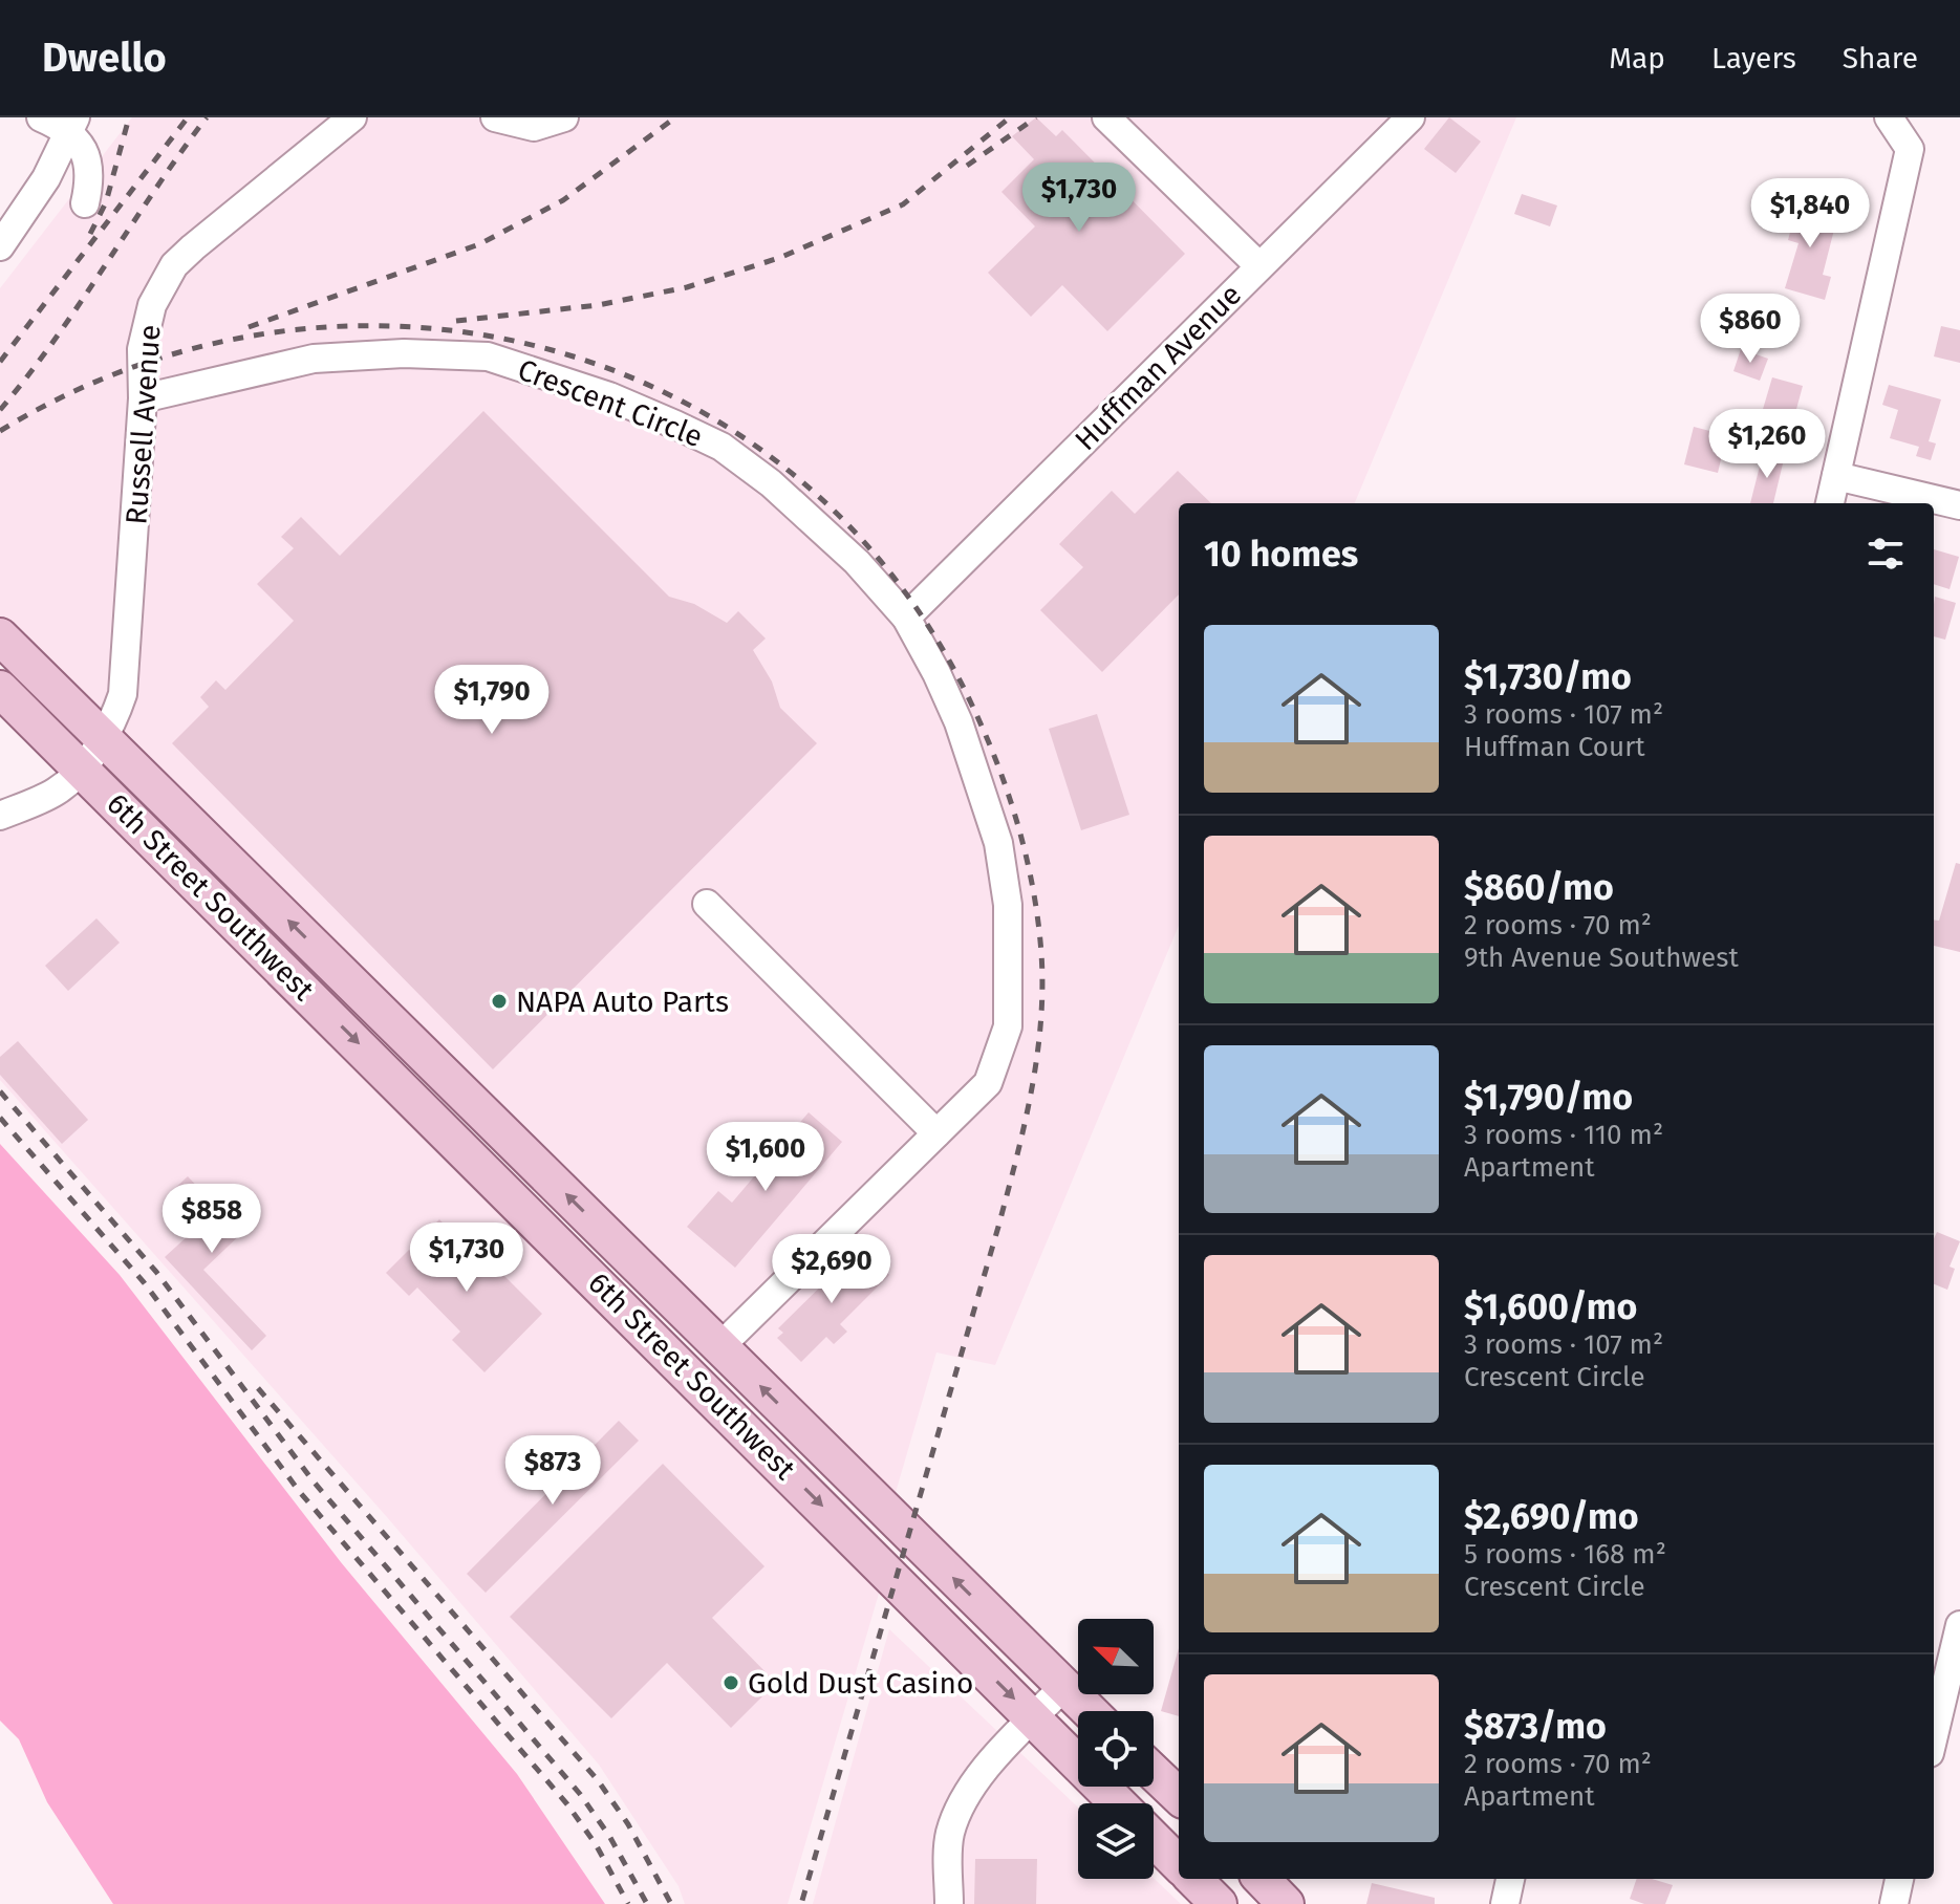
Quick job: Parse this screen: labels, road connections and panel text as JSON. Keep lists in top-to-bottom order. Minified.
{"streets":{"main road":["6th Street Southwest"],"street":["Huffman Avenue","Crescent Circle","Russell Avenue"]},"crossings":[["Huffman Avenue","Crescent Circle"],["Crescent Circle","Russell Avenue"],["Crescent Circle","6th Street Southwest"],["Russell Avenue","6th Street Southwest"]],"places":["NAPA Auto Parts","Gold Dust Casino"],"north":"top left","page":{"header":"Dwello","nav":["Map","Layers","Share"],"price":["$1,730","$1,840","$860","$1,260","$1,790","$1,600","$858","$1,730","$2,690","$873"],"heading":"10 homes","list":[{"name":"$1,730/mo","note":"3 rooms · 107 m² · Huffman Court"},{"name":"$860/mo","note":"2 rooms · 70 m² · 9th Avenue Southwest"},{"name":"$1,790/mo","note":"3 rooms · 110 m² · Apartment"},{"name":"$1,600/mo","note":"3 rooms · 107 m² · Crescent Circle"},{"name":"$2,690/mo","note":"5 rooms · 168 m² · Crescent Circle"},{"name":"$873/mo","note":"2 rooms · 70 m² · Apartment"}]}}
